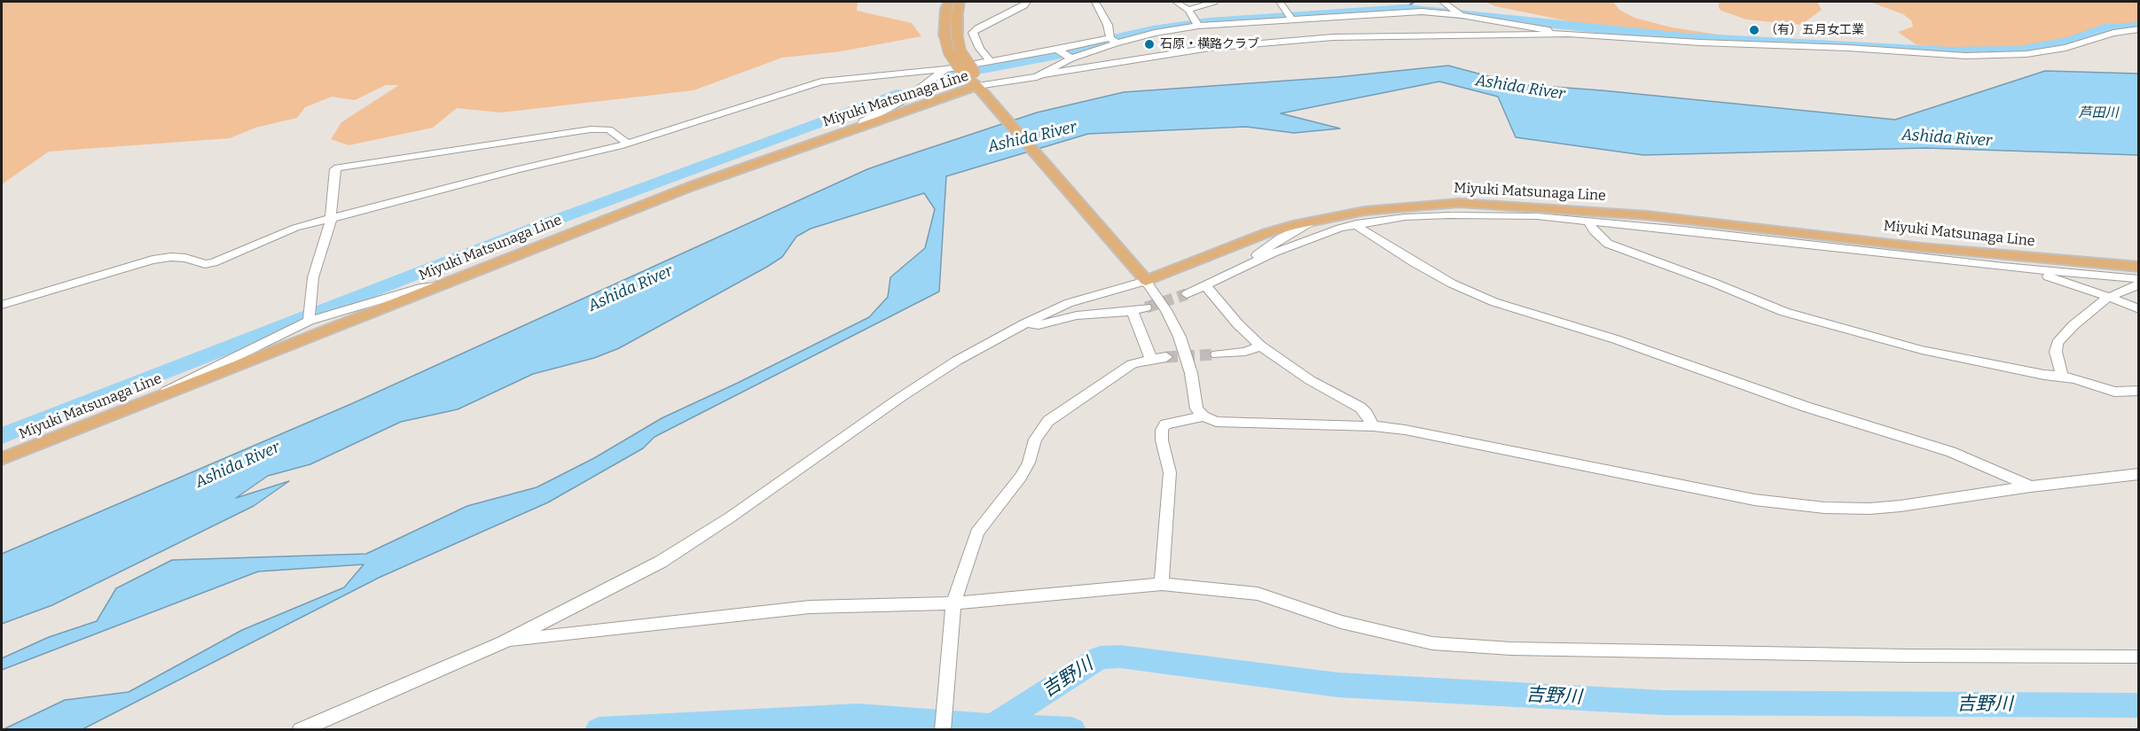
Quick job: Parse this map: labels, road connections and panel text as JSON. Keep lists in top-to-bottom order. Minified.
{"streets":{"main road":["Miyuki Matsunaga Line"]},"water":["Ashida River","芦田川","吉野川"],"places":["（有）五月女工業","石原・横路クラブ"]}
